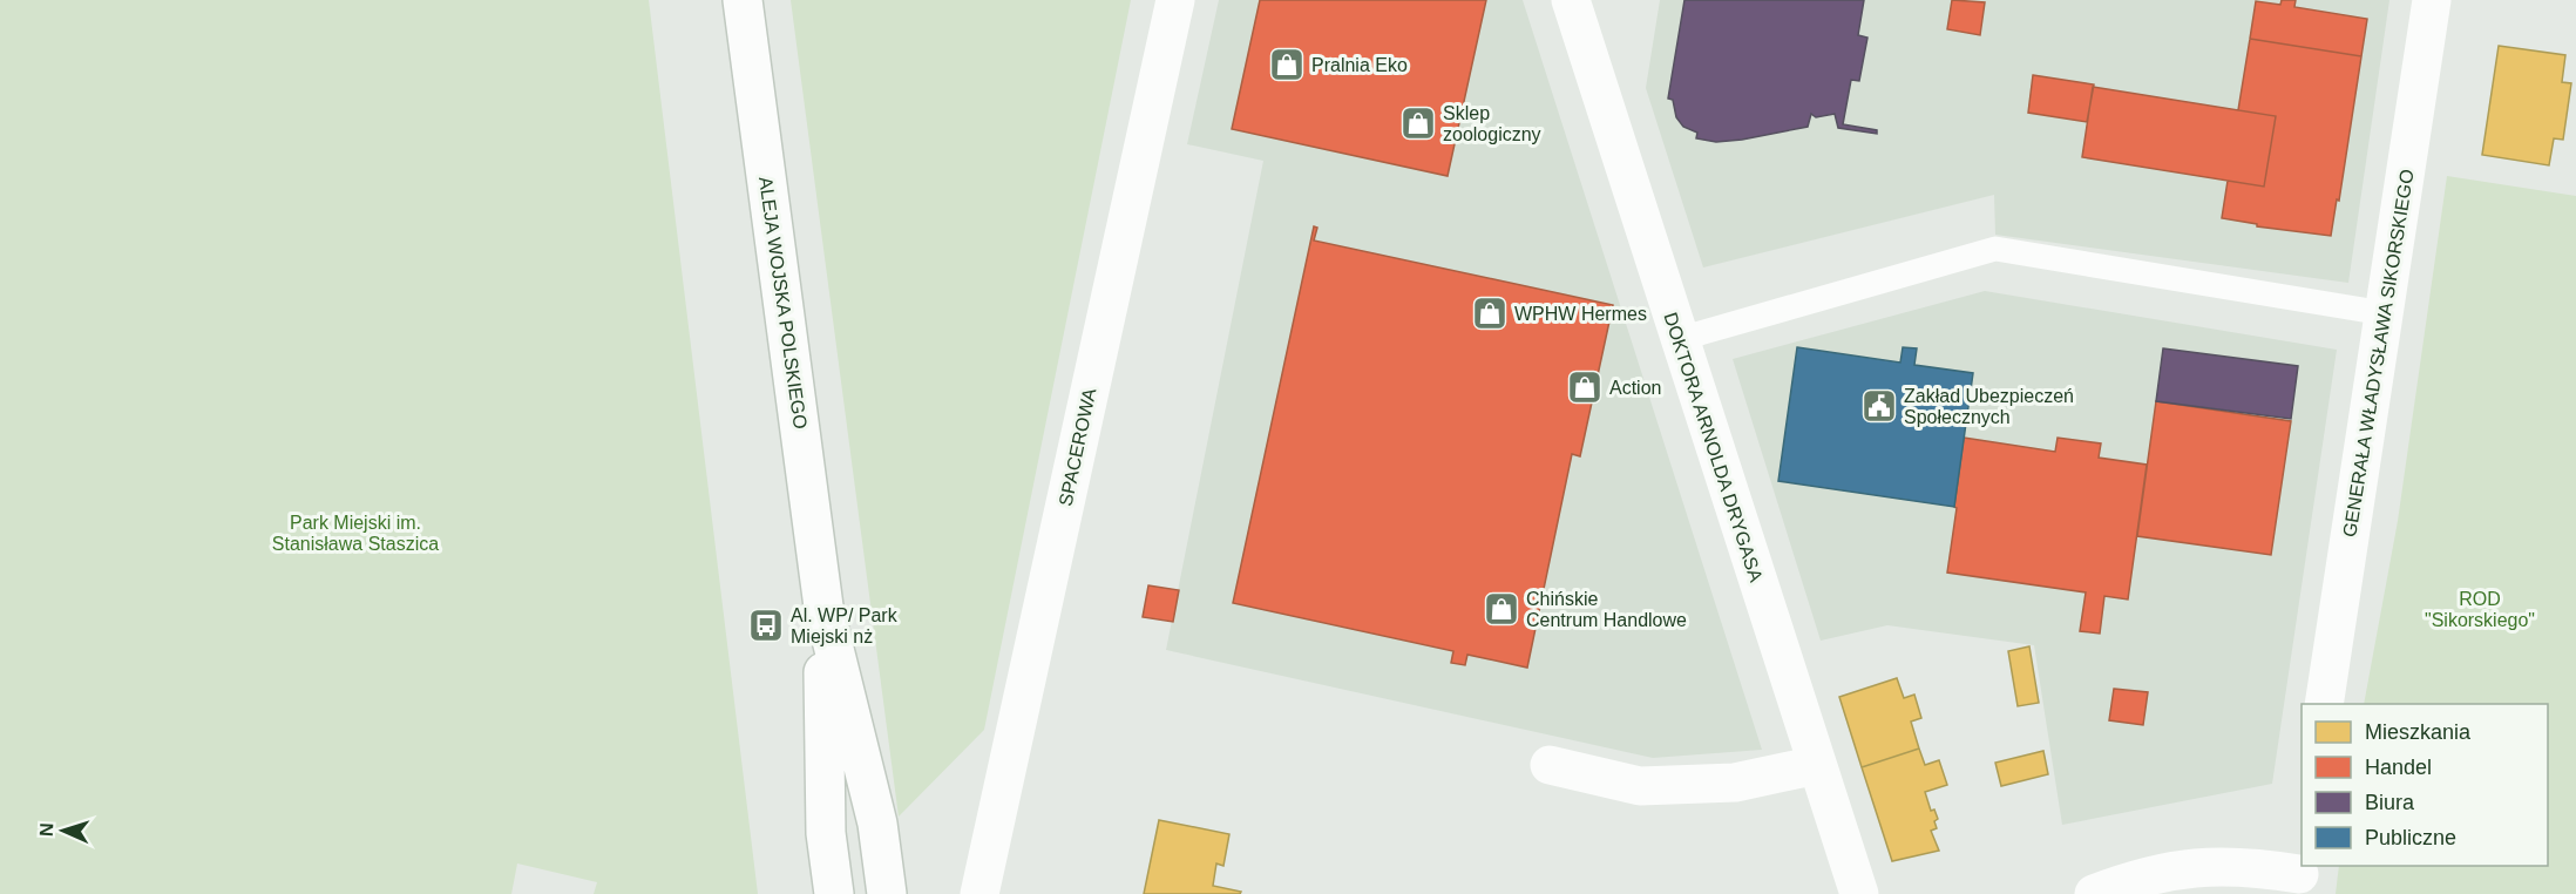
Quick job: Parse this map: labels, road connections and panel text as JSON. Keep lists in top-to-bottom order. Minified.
{"streets":{"street":["ALEJA WOJSKA POLSKIEGO","GENERAŁA WŁADYSŁAWA SIKORSKIEGO","SPACEROWA","DOKTORA ARNOLDA DRYGASA"]},"parks":["Park Miejski im. Stanisława Staszica","ROD \"Sikorskiego\""],"places":{"shop":["Pralnia Eko","Sklep zoologiczny","WPHW Hermes","Action","Chińskie Centrum Handlowe"],"public building":["Zakład Ubezpieczeń Społecznych"],"bus stop":["Al. WP/ Park Miejski nż"]},"legend":["Mieszkania","Handel","Biura","Publiczne"],"north":"left"}
